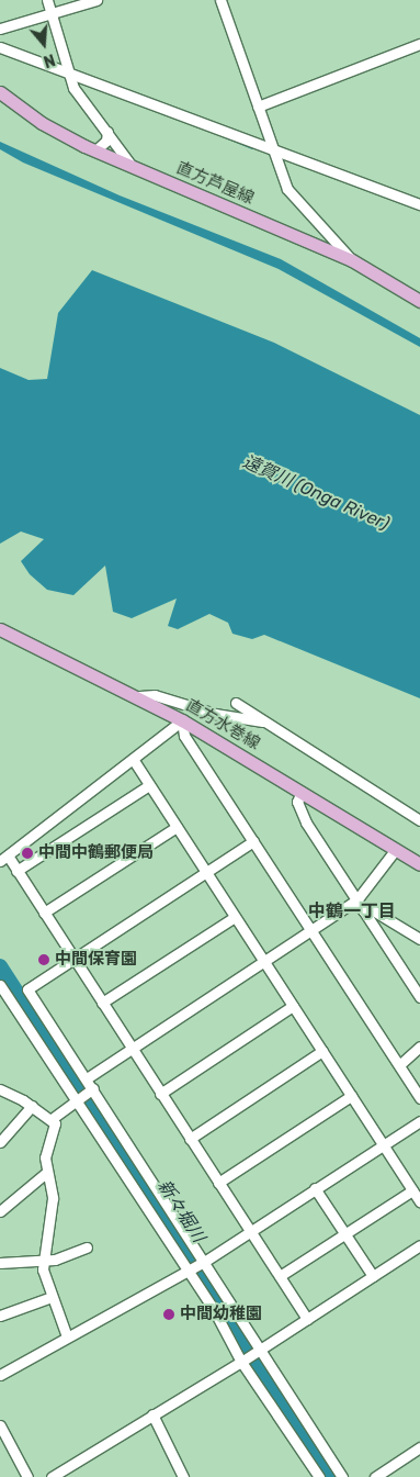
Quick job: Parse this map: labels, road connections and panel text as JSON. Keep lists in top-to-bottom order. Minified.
{"streets":{"main road":["直方芦屋線","直方水巻線"]},"districts":["中鶴一丁目"],"water":["遠賀川 (Onga River)","新々堀川"],"places":["中間中鶴郵便局","中間保育園","中間幼稚園"],"north":"bottom"}
